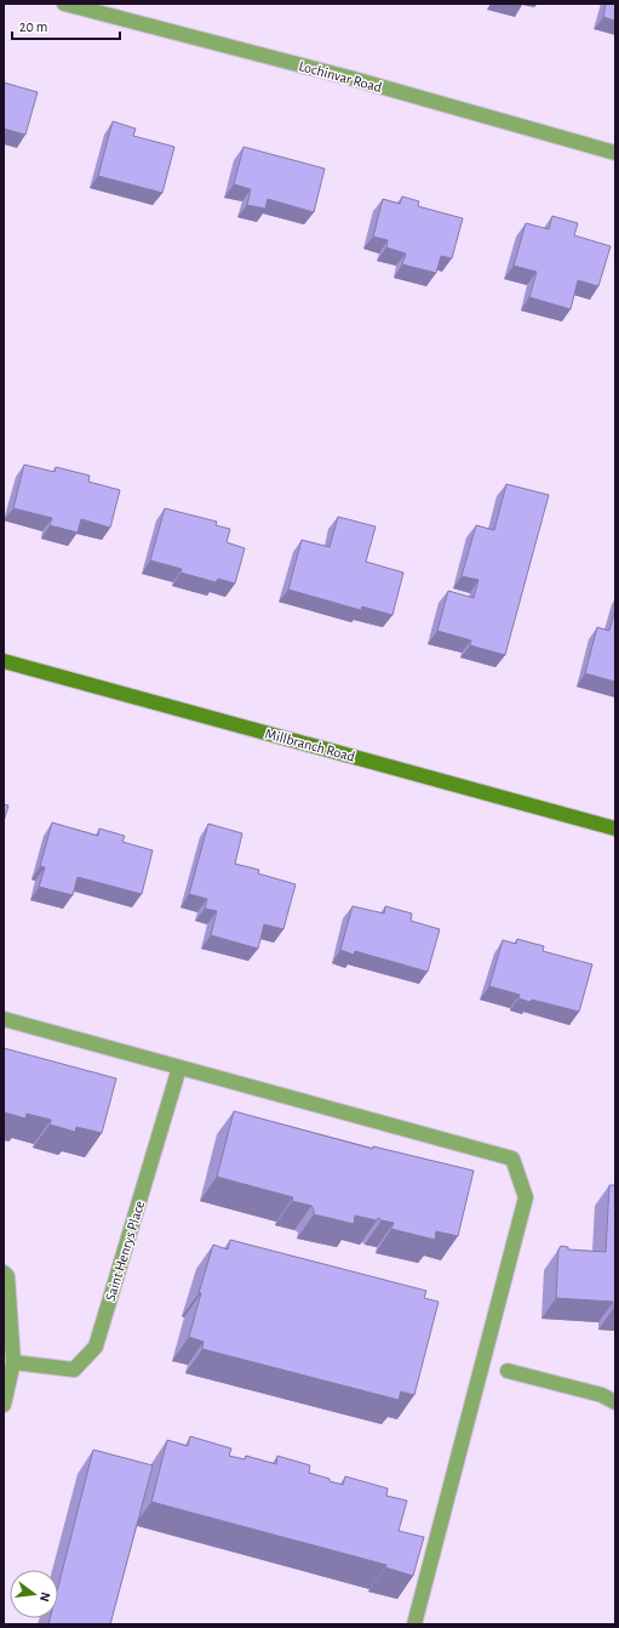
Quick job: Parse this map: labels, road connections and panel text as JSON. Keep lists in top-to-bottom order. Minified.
{"streets":{"main road":["Millbranch Road"],"street":["Lochinvar Road","Saint Henrys Place"]},"scale_bar":"20 m","north":"right"}
